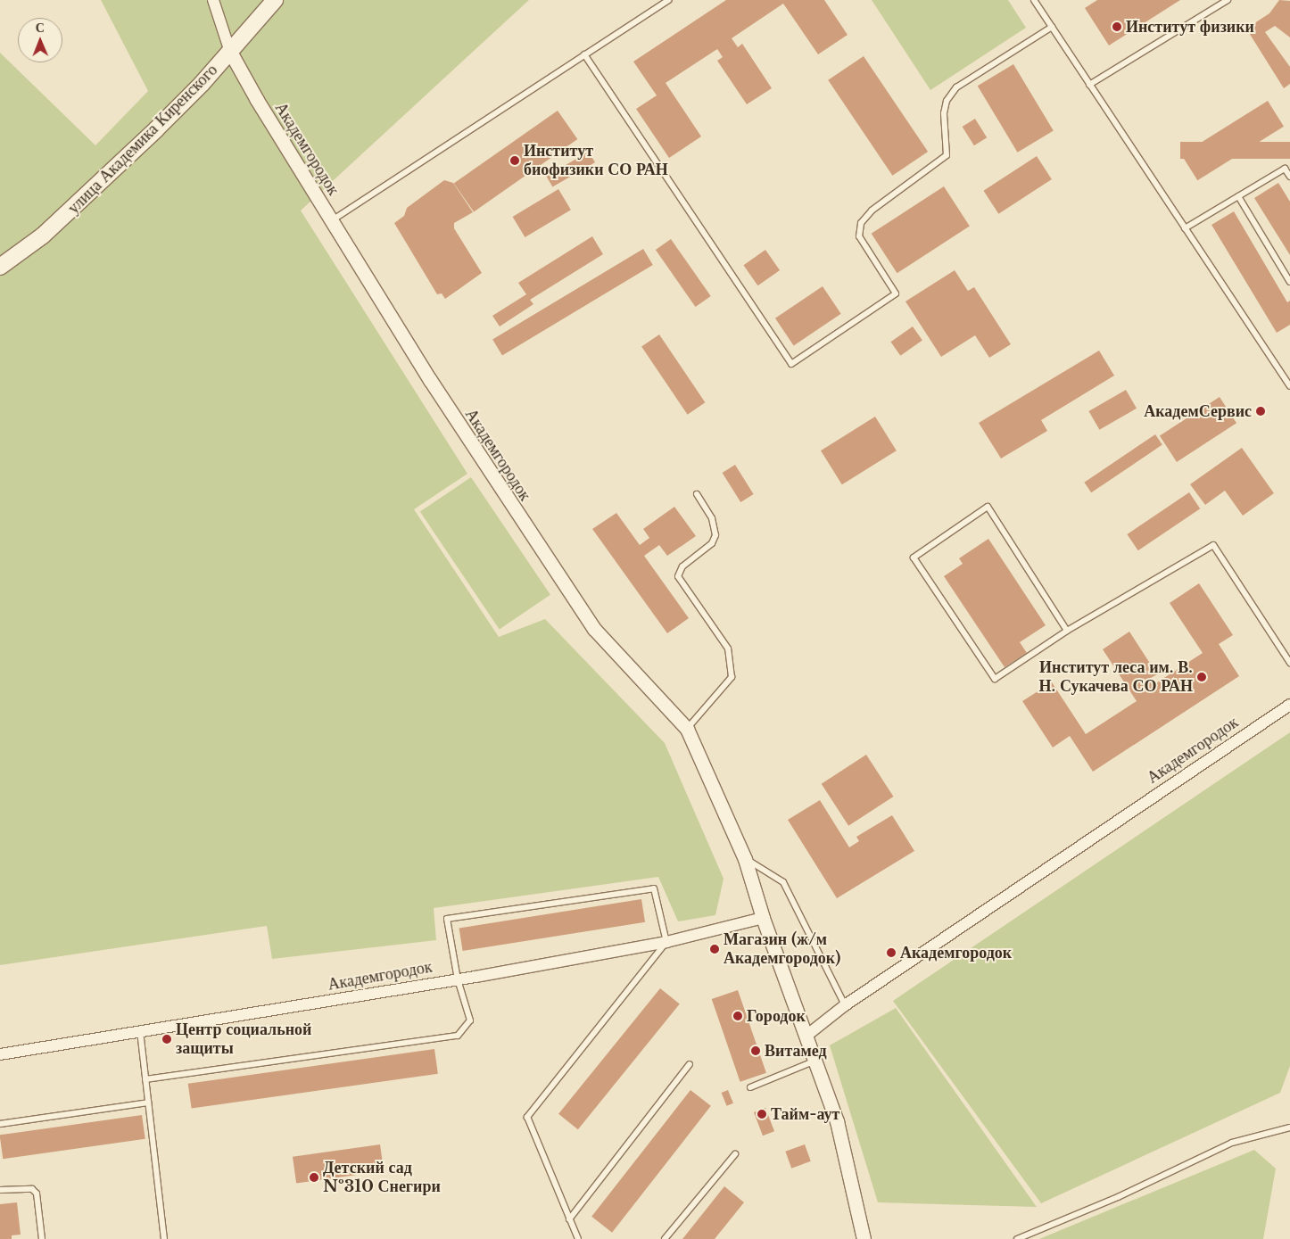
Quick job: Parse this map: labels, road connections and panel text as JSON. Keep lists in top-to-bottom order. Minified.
{"streets":{"main road":["улица Академика Киренского"],"street":["Академгородок"]},"crossings":[["улица Академика Киренского","Академгородок"]],"places":["Институт физики","Институт биофизики СО РАН","АкадемСервис","Институт леса им. В. Н. Сукачева СО РАН","Магазин (ж/м Академгородок)","Академгородок","Городок","Центр социальной защиты","Витамед","Тайм-аут","Детский сад №310 Снегири"],"north":"top"}
